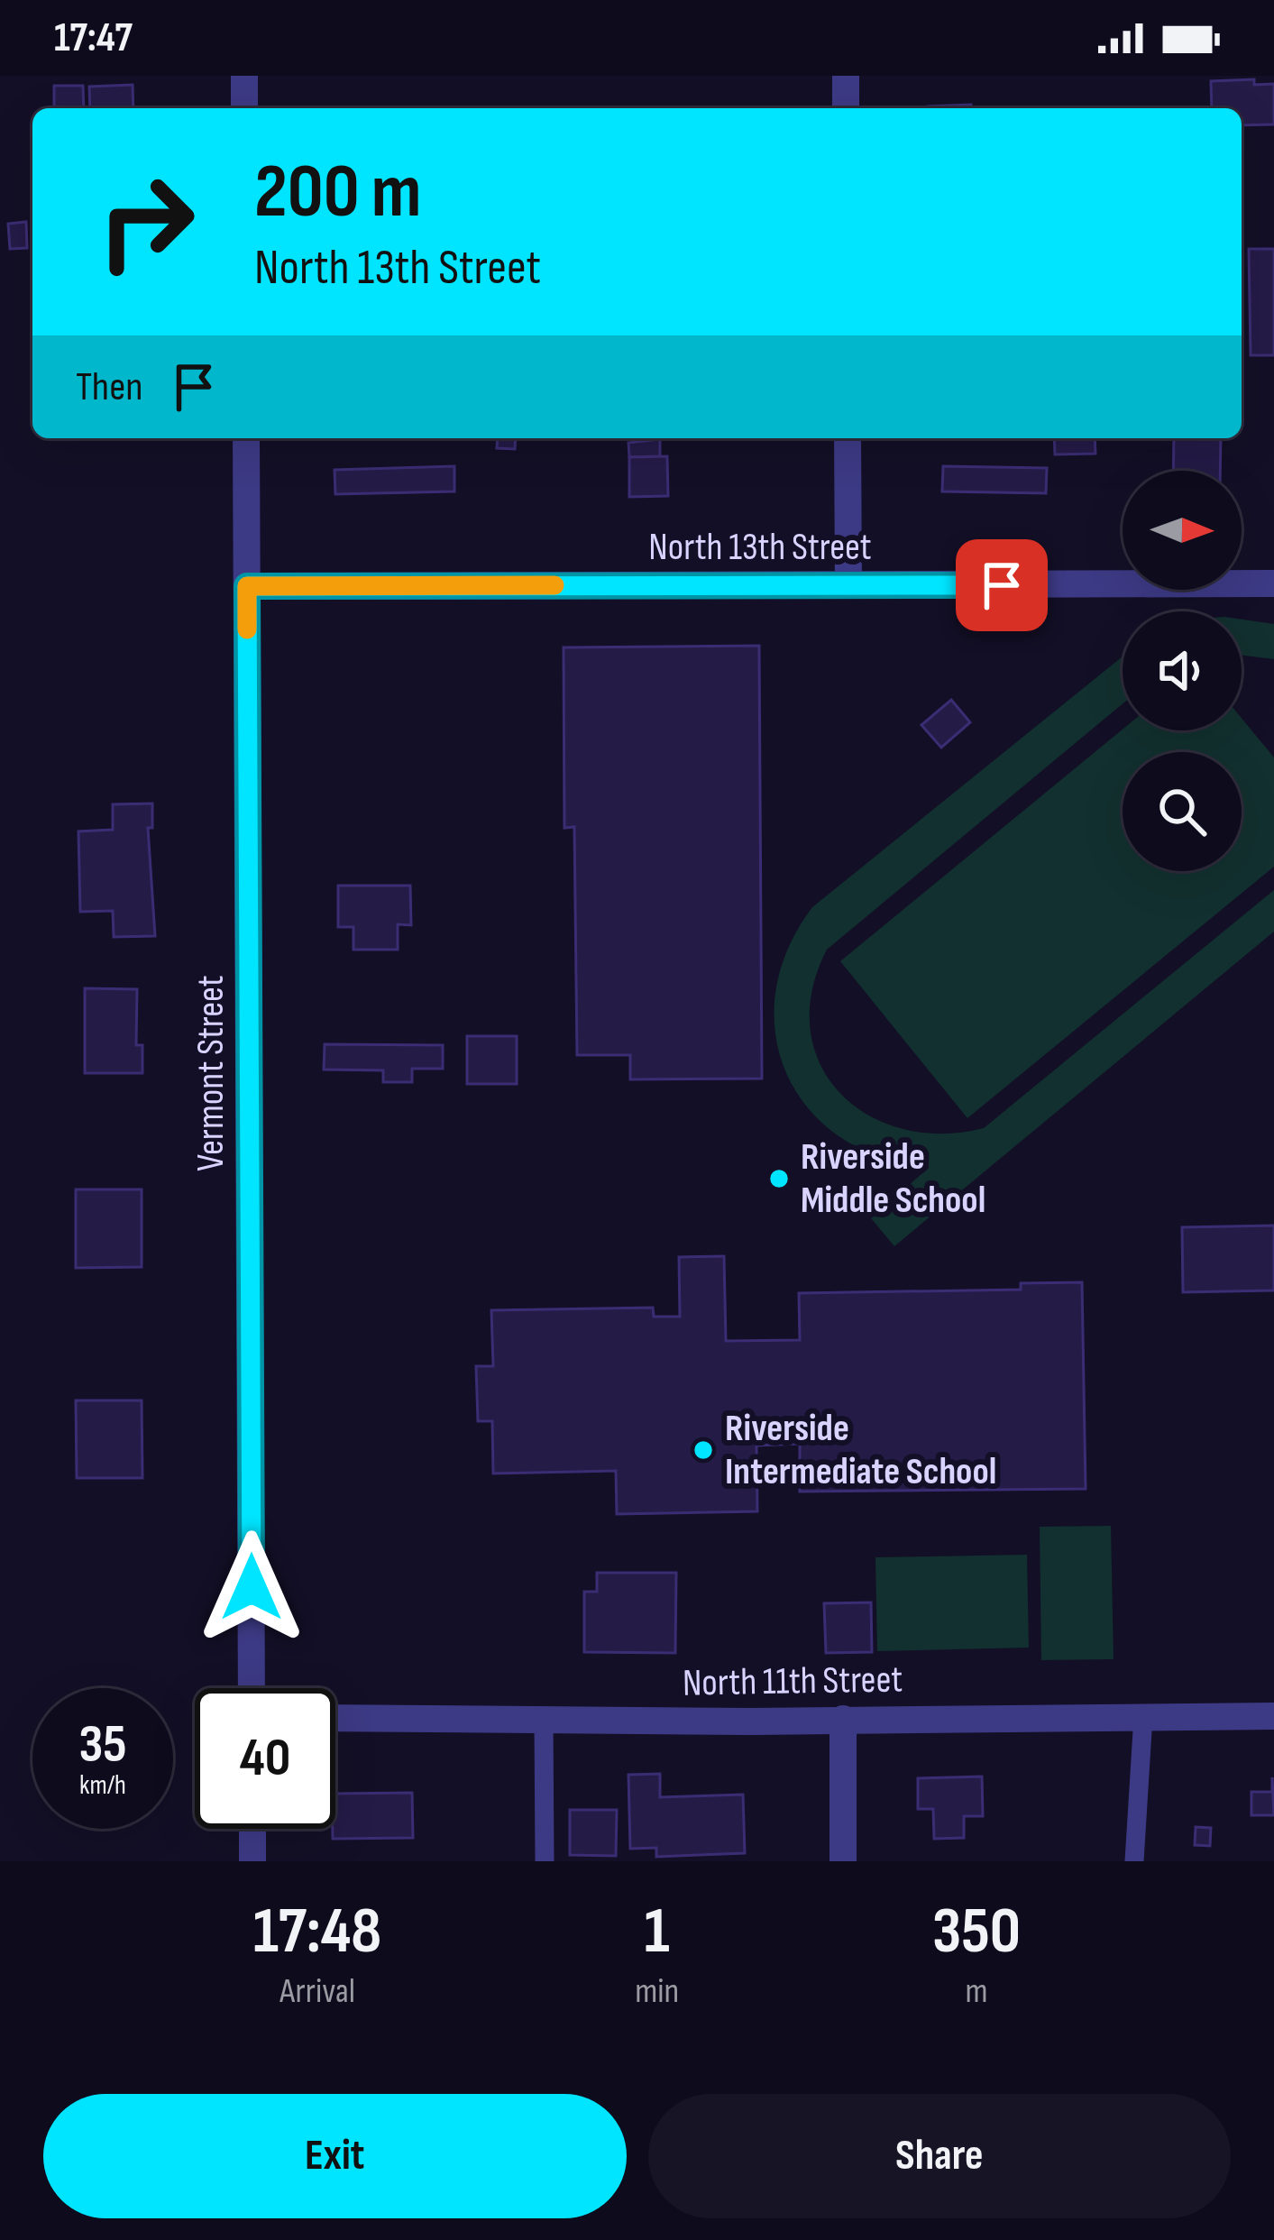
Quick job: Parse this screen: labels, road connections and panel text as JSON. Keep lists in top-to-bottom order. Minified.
{"streets":{"street":["North 13th Street","Vermont Street","North 11th Street"]},"crossings":[["North 13th Street","Vermont Street"]],"places":["Riverside Middle School","Riverside Intermediate School"],"north":"right","page":{"status":"17:47","turn":["200 m","North 13th Street"],"then":"Then","speed":"35 km/h","limit":"40","eta":["17:48","Arrival","1","min","350","m"],"buttons":["Exit","Share"]}}
